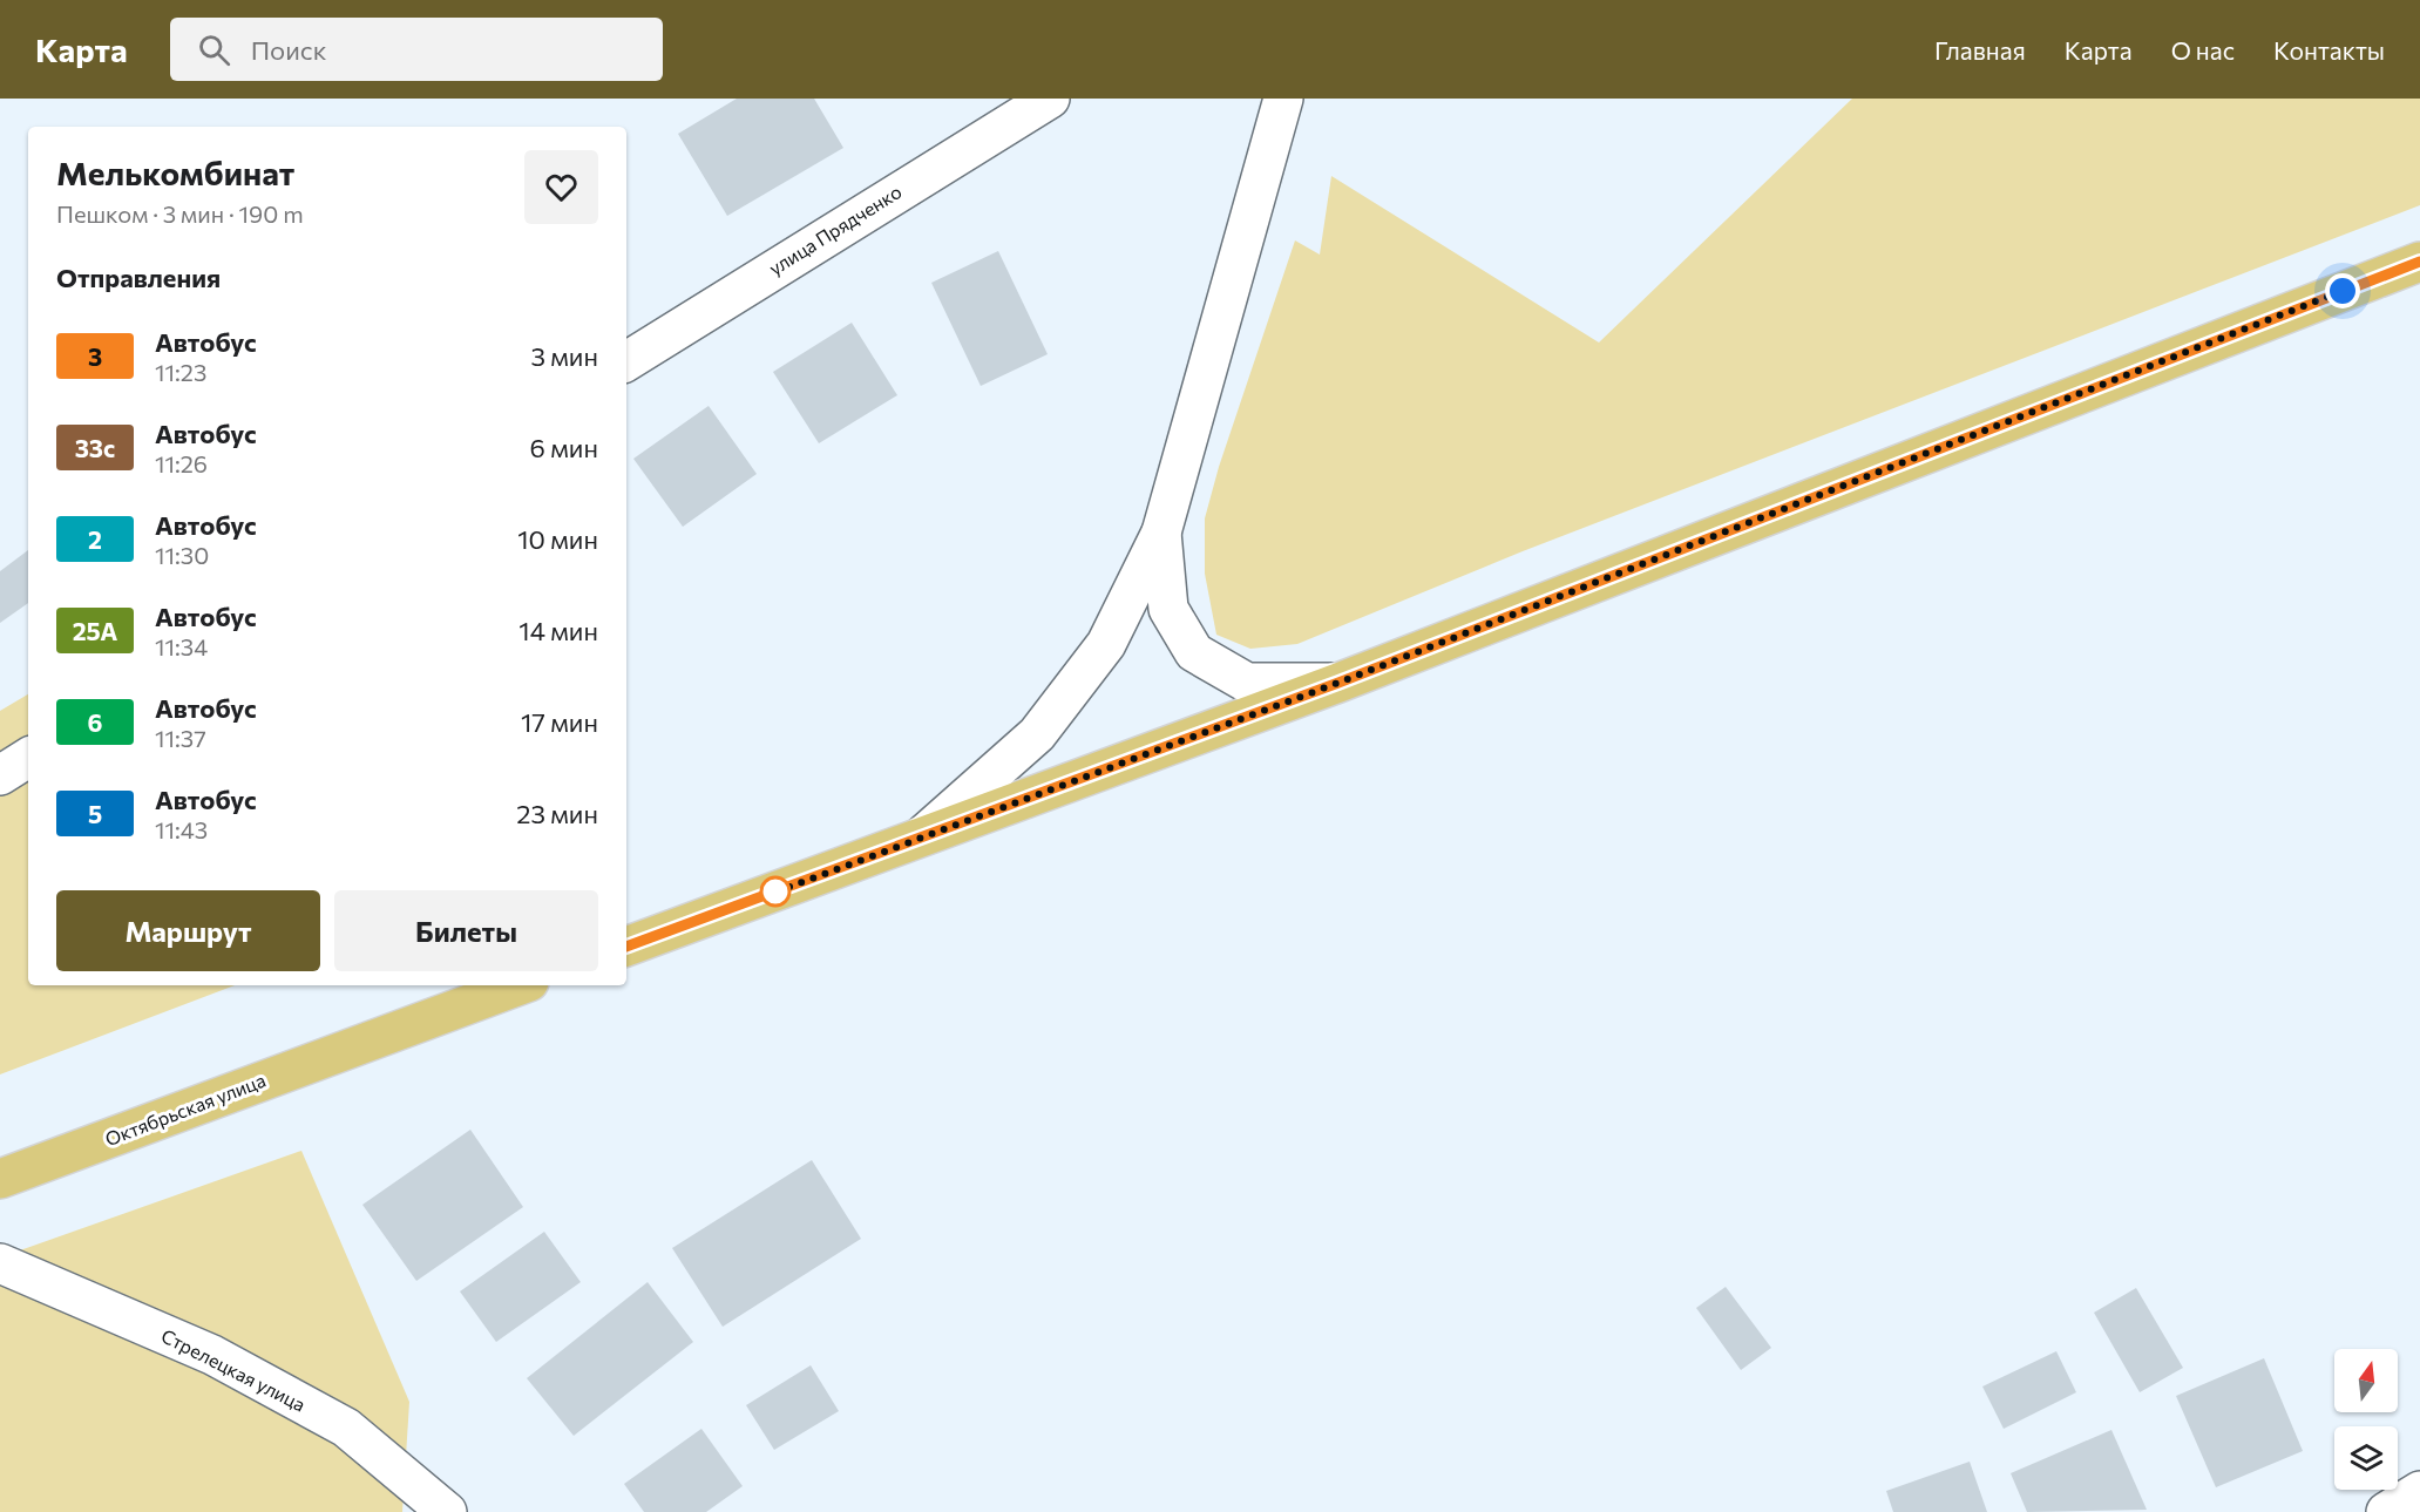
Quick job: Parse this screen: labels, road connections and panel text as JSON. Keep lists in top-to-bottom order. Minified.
{"streets":{"main road":["Октябрьская улица"],"street":["улица Прядченко","Стрелецкая улица"]},"lines":["bus line 3"],"north":"top","page":{"header":"Карта","search":"Поиск","nav":["Главная","Карта","О нас","Контакты"],"heading":[["Мелькомбинат","Пешком · 3 мин · 190 m"],"Отправления"],"list":[{"mark":"3","name":"Автобус","note":"11:23","value":"3 мин"},{"mark":"33с","name":"Автобус","note":"11:26","value":"6 мин"},{"mark":"2","name":"Автобус","note":"11:30","value":"10 мин"},{"mark":"25А","name":"Автобус","note":"11:34","value":"14 мин"},{"mark":"6","name":"Автобус","note":"11:37","value":"17 мин"},{"mark":"5","name":"Автобус","note":"11:43","value":"23 мин"}],"buttons":["Маршрут","Билеты"]}}
